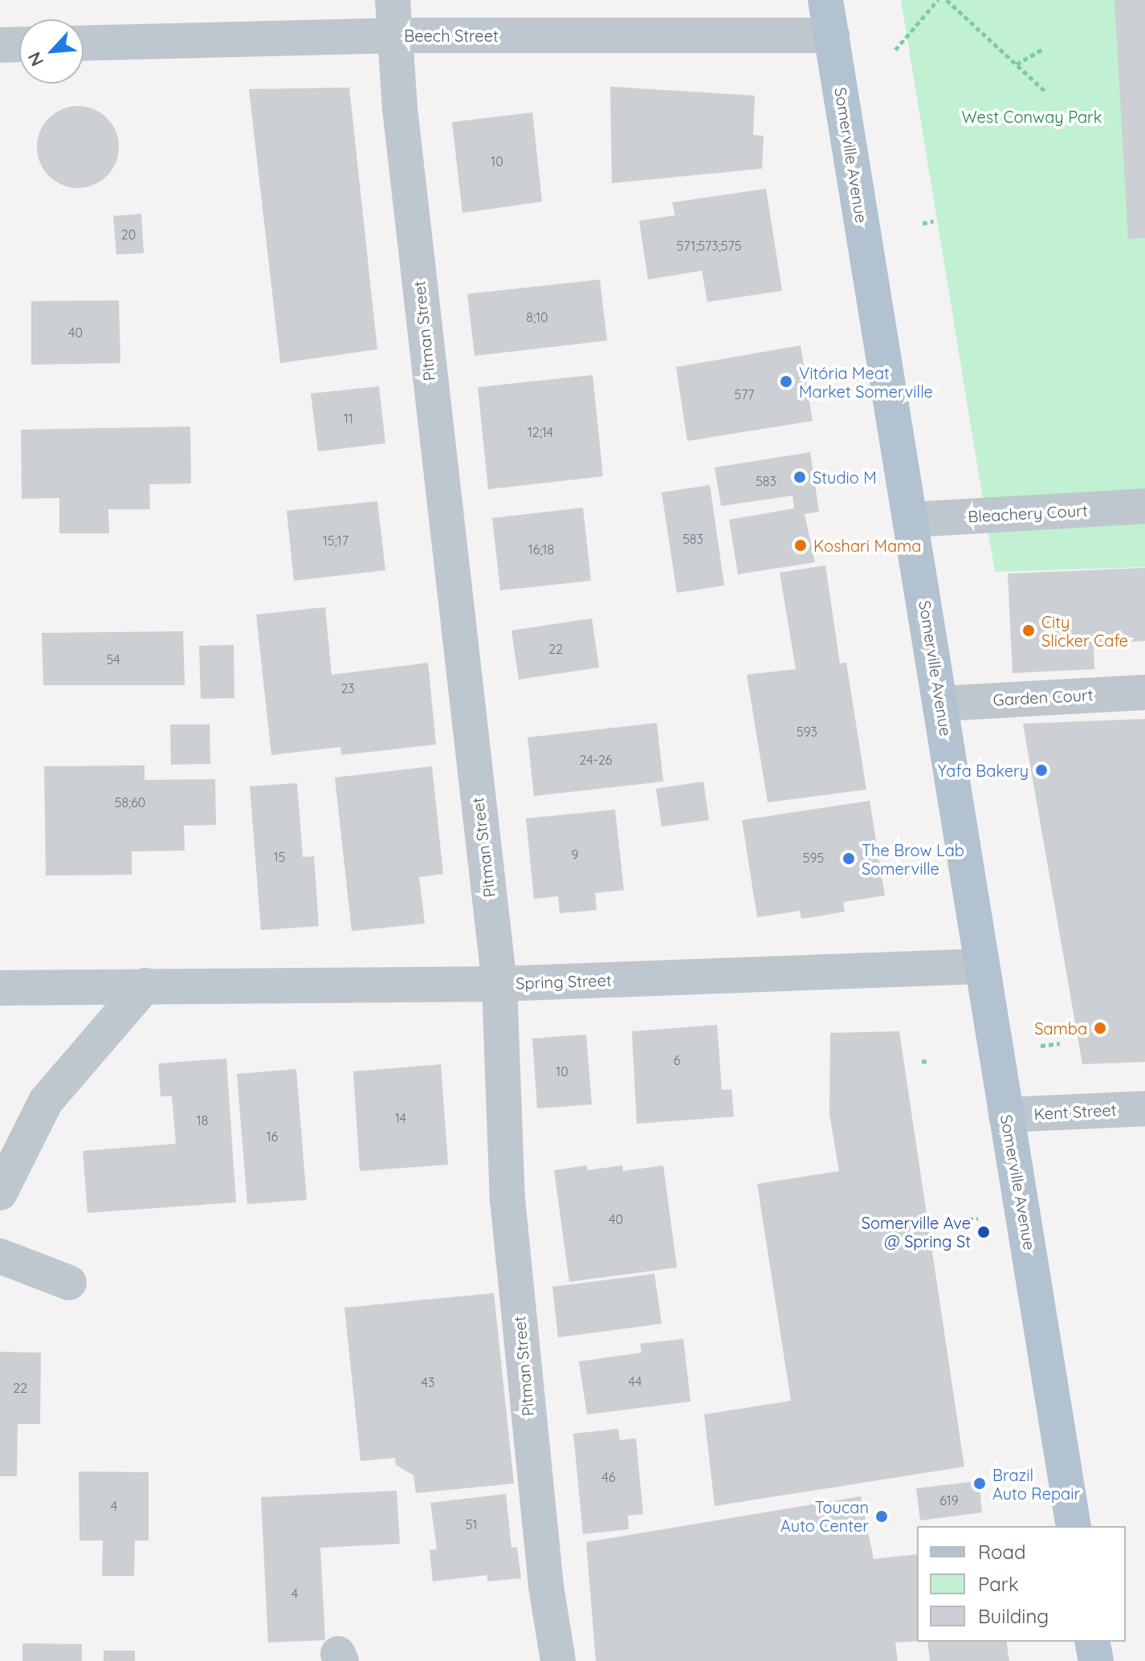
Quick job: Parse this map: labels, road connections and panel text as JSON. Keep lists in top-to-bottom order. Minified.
{"streets":{"main road":["Somerville Avenue"],"street":["Beech Street","Pitman Street","Bleachery Court","Garden Court","Spring Street","Kent Street"]},"crossings":[["Beech Street","Somerville Avenue"],["Beech Street","Pitman Street"],["Somerville Avenue","Bleachery Court"],["Somerville Avenue","Garden Court"],["Somerville Avenue","Spring Street"],["Somerville Avenue","Kent Street"],["Pitman Street","Spring Street"]],"parks":["West Conway Park"],"places":["Vitória Meat Market Somerville","Studio M","Koshari Mama","City Slicker Cafe","Yafa Bakery","The Brow Lab Somerville","Samba","Somerville Ave @ Spring St","Brazil Auto Repair","Toucan Auto Center"],"house_numbers":["10","20","571;573;575","8;10","40","577","11","12;14","583","583","15;17","16;18","22","54","23","593","24-26","58;60","9","15","595","6","10","14","18","16","40","44","43","22","46","619","4","51","4"],"legend":["Road","Park","Building"],"north":"bottom left"}
